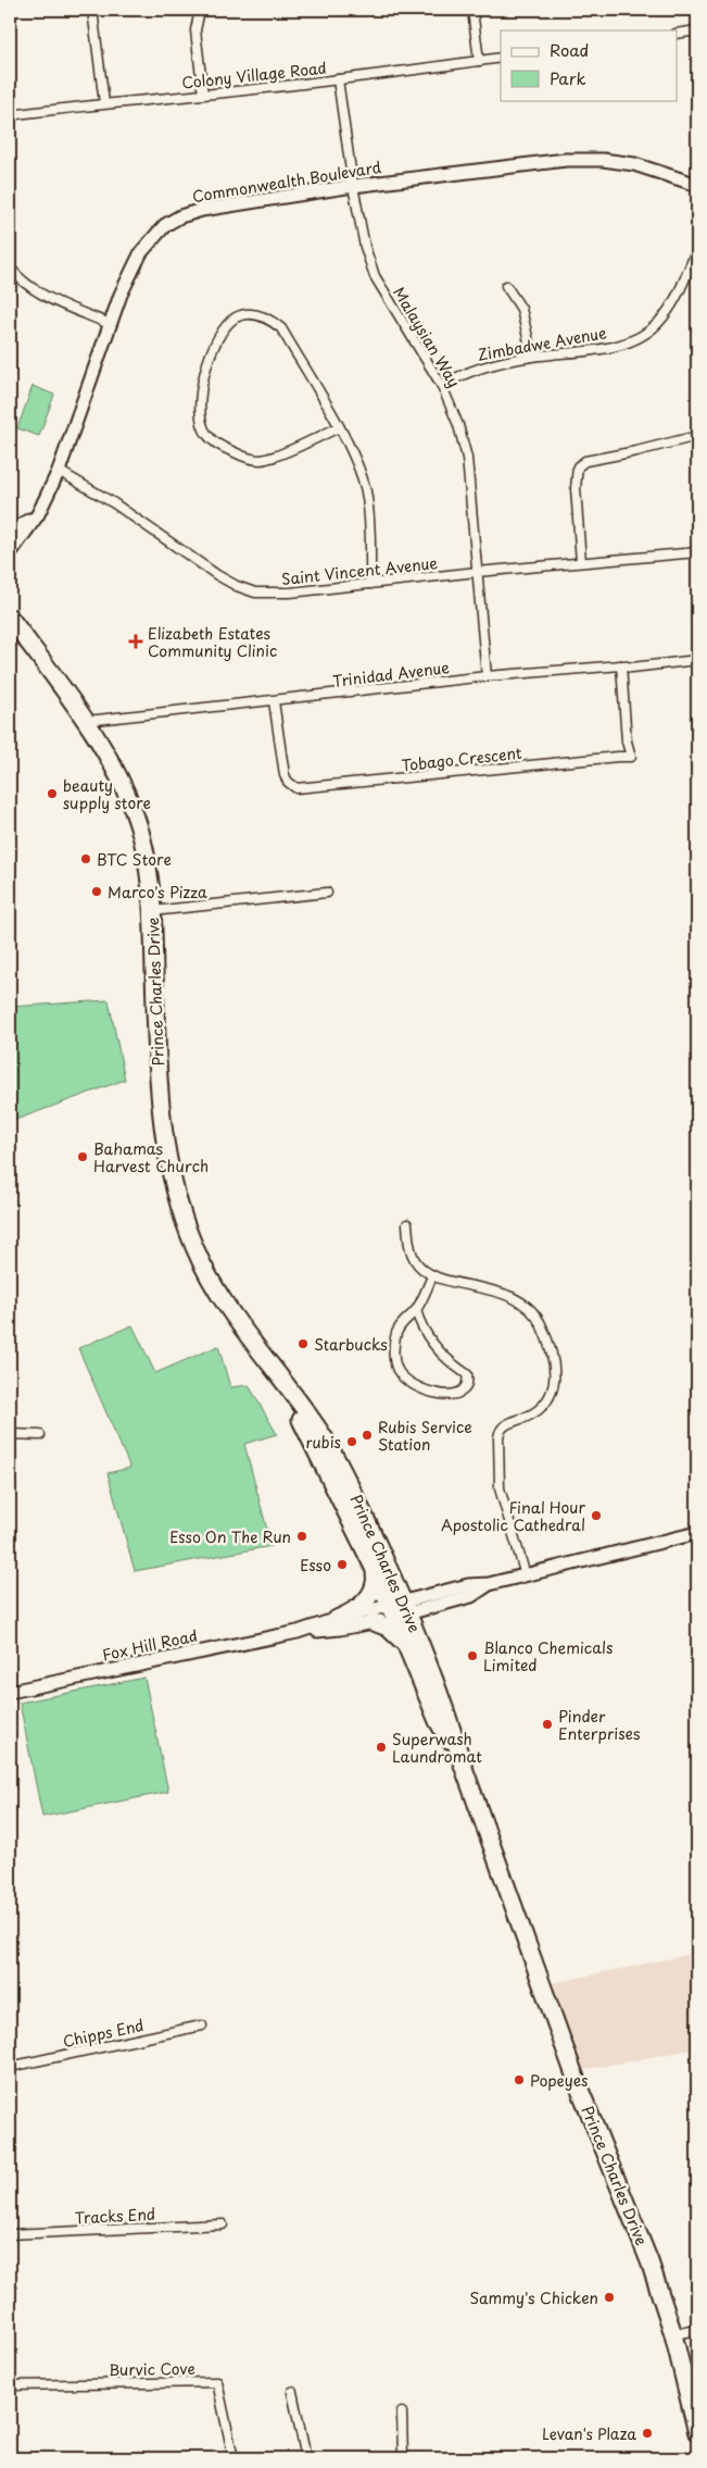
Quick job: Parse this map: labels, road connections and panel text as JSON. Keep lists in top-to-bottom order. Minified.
{"streets":{"highway":["Prince Charles Drive"],"street":["Colony Village Road","Commonwealth Boulevard","Malaysian Way","Zimbadwe Avenue","Saint Vincent Avenue","Trinidad Avenue","Tobago Crescent","Fox Hill Road","Chipps End","Tracks End","Burvic Cove"]},"crossings":[["Colony Village Road","Malaysian Way"],["Commonwealth Boulevard","Malaysian Way"],["Commonwealth Boulevard","Saint Vincent Avenue"],["Malaysian Way","Zimbadwe Avenue"],["Malaysian Way","Saint Vincent Avenue"],["Malaysian Way","Trinidad Avenue"],["Trinidad Avenue","Tobago Crescent"],["Trinidad Avenue","Prince Charles Drive"],["Prince Charles Drive","Fox Hill Road"]],"places":{"health":["Elizabeth Estates Community Clinic"],"other":["beauty supply store","BTC Store","Marco's Pizza","Bahamas Harvest Church","Starbucks","Rubis Service Station","rubis","Final Hour Apostolic Cathedral","Esso On The Run","Esso","Blanco Chemicals Limited","Pinder Enterprises","Superwash Laundromat","Popeyes","Sammy's Chicken","Levan's Plaza"]},"legend":["Road","Park"]}
